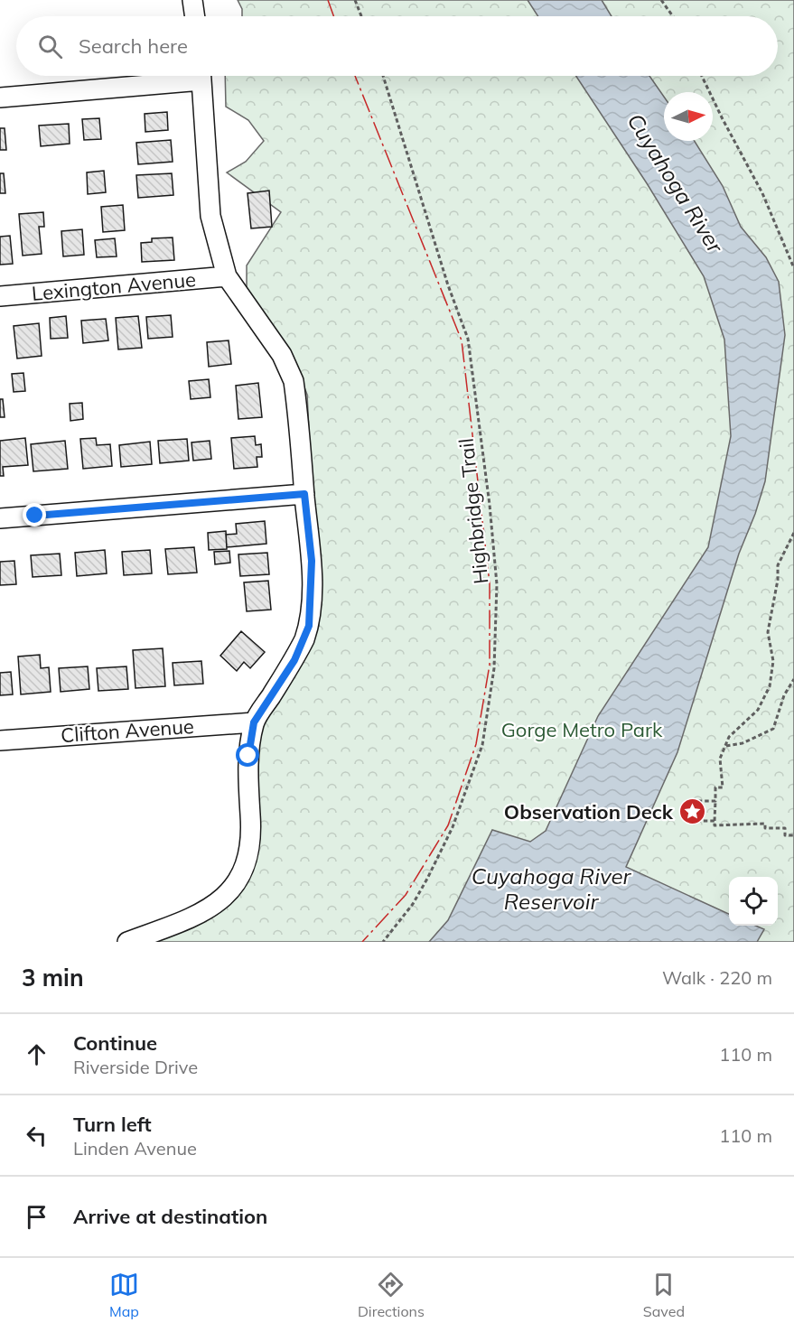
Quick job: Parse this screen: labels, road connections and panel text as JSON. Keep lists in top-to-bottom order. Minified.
{"streets":{"street":["Lexington Avenue","Clifton Avenue"],"path":["Highbridge Trail"]},"water":["Cuyahoga River","Cuyahoga River Reservoir"],"parks":["Gorge Metro Park"],"places":{"place":["Observation Deck"]},"north":"right","page":{"search":"Search here","heading":["3 min","Walk · 220 m"],"list":[["Continue","Riverside Drive","110 m"],["Turn left","Linden Avenue","110 m"],"Arrive at destination"],"nav":["Map","Directions","Saved"]}}
